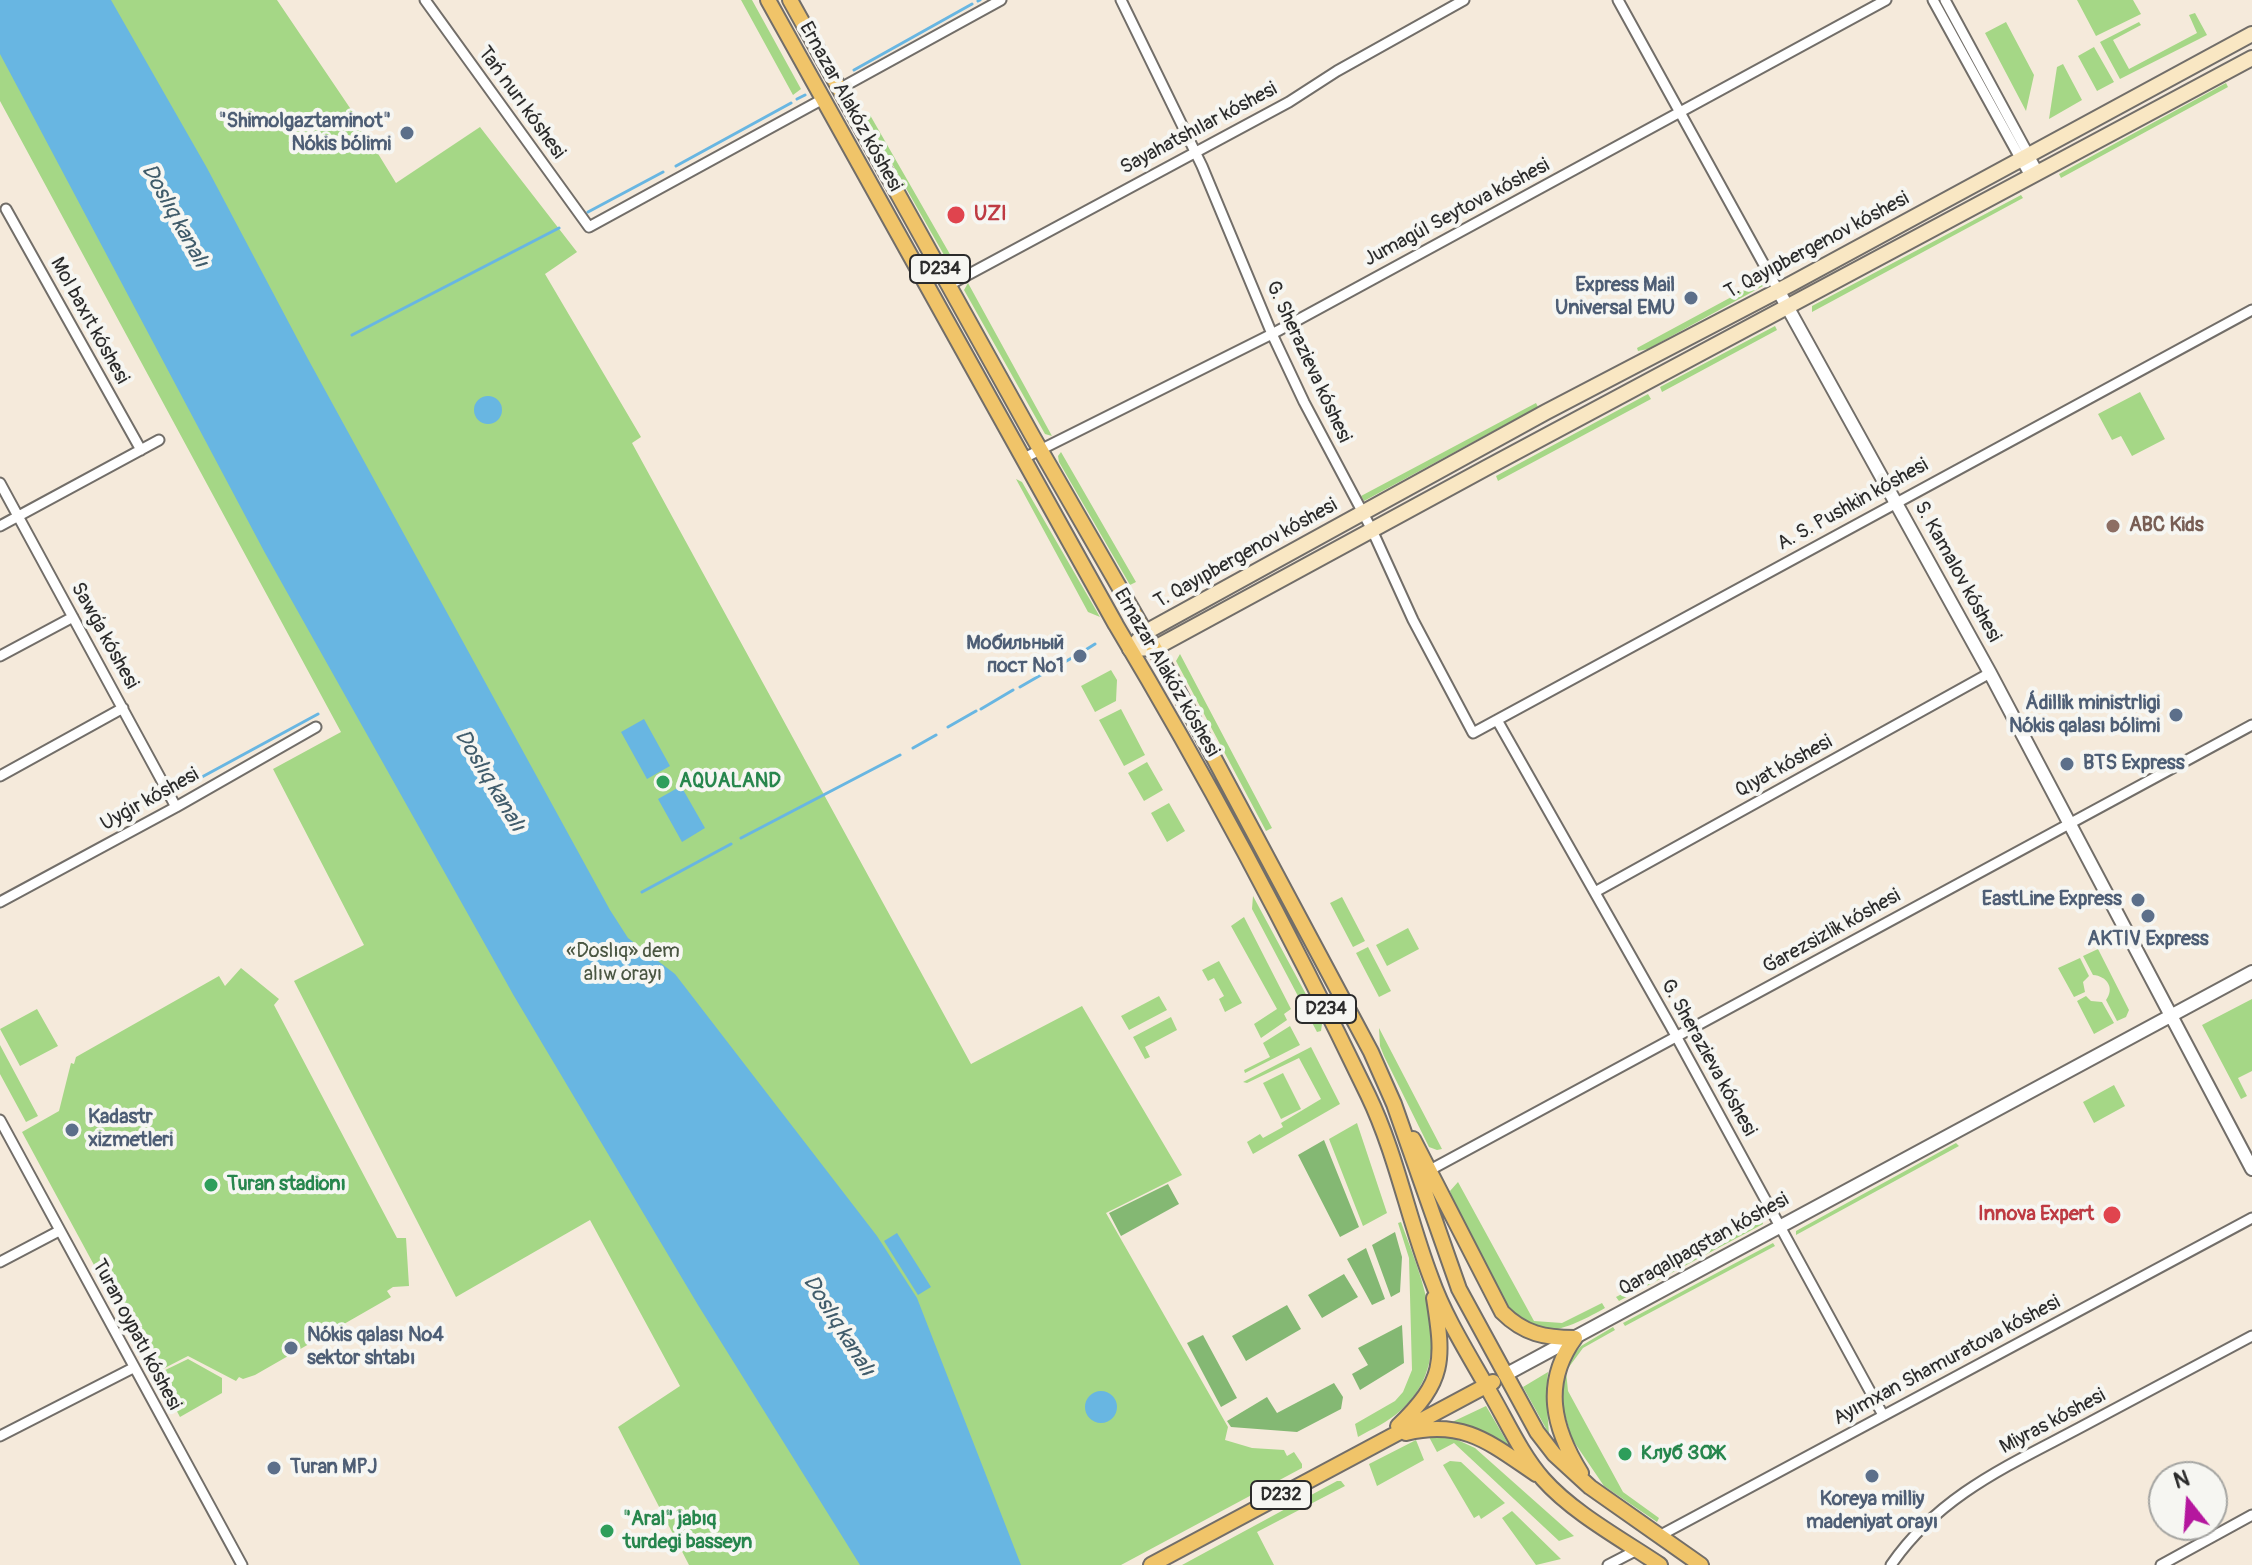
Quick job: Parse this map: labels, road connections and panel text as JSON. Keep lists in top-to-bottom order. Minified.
{"streets":{"main road":["Ernazar Alakóz kóshesi","T. Qayıpbergenov kóshesi","D234","Qaraqalpaqstan kóshesi","D232"],"street":["Tań nurı kóshesi","Sayahatshılar kóshesi","Jumagúl Seytova kóshesi","Mol baxıt kóshesi","G. Sherazieva kóshesi","A. S. Pushkin kóshesi","S. Kamalov kóshesi","Sawǵa kóshesi","Qıyat kóshesi","Uyǵır kóshesi","Ǵarezsizlik kóshesi","Turan oypatı kóshesi","Ayımxan Shamuratova kóshesi","Miyras kóshesi"]},"crossings":[["Tań nurı kóshesi","Ernazar Alakóz kóshesi"],["Ernazar Alakóz kóshesi","Sayahatshılar kóshesi"],["Ernazar Alakóz kóshesi","Jumagúl Seytova kóshesi"],["Ernazar Alakóz kóshesi","T. Qayıpbergenov kóshesi"],["Ernazar Alakóz kóshesi","D234"],["Ernazar Alakóz kóshesi","Qaraqalpaqstan kóshesi"],["Sayahatshılar kóshesi","G. Sherazieva kóshesi"],["Jumagúl Seytova kóshesi","G. Sherazieva kóshesi"],["Jumagúl Seytova kóshesi","S. Kamalov kóshesi"],["T. Qayıpbergenov kóshesi","G. Sherazieva kóshesi"],["T. Qayıpbergenov kóshesi","S. Kamalov kóshesi"],["D234","Qaraqalpaqstan kóshesi"],["D234","Ayımxan Shamuratova kóshesi"],["G. Sherazieva kóshesi","A. S. Pushkin kóshesi"],["G. Sherazieva kóshesi","Qıyat kóshesi"],["G. Sherazieva kóshesi","Ǵarezsizlik kóshesi"],["G. Sherazieva kóshesi","Qaraqalpaqstan kóshesi"],["G. Sherazieva kóshesi","Ayımxan Shamuratova kóshesi"],["A. S. Pushkin kóshesi","S. Kamalov kóshesi"],["S. Kamalov kóshesi","Qıyat kóshesi"],["S. Kamalov kóshesi","Ǵarezsizlik kóshesi"],["S. Kamalov kóshesi","Qaraqalpaqstan kóshesi"],["Sawǵa kóshesi","Uyǵır kóshesi"]],"water":["Doslıq kanalı"],"parks":["«Doslıq» dem alıw orayı"],"places":["\"Shimolgaztaminot\" Nókis bólimi","UZI","Express Mail Universal EMU","ABC Kids","Мобильный пост №1","Ádillik ministrligi Nókis qalası bólimi","BTS Express","AQUALAND","EastLine Express","AKTIV Express","Kadastr xizmetleri","Turan stadionı","Innova Expert","Nókis qalası №4 sektor shtabı","Клуб ЗОЖ","Turan MPJ","Koreya milliy madeniyat orayı","\"Aral\" jabıq turdegi basseyn"],"north":"top"}
